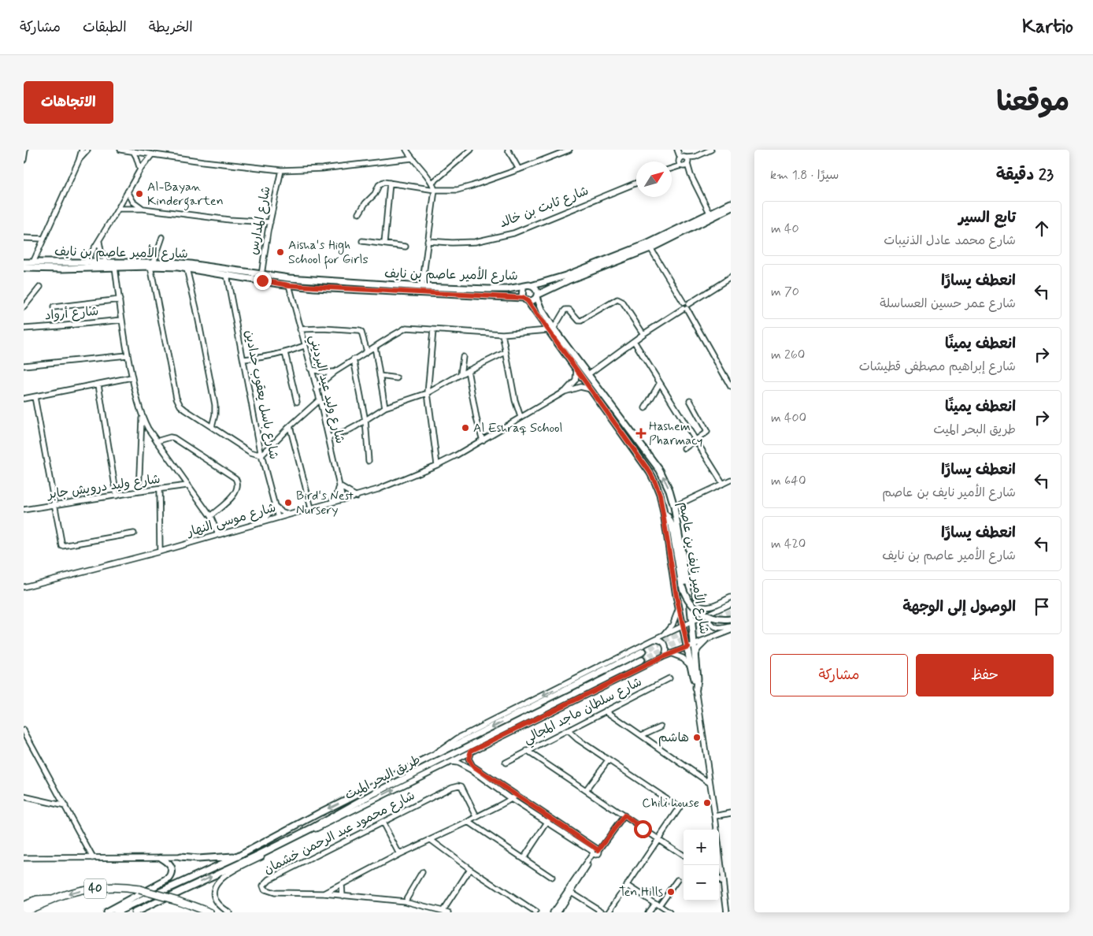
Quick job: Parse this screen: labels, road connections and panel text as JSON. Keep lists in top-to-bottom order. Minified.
{"streets":{"highway":["40"],"main road":["شارع الأمير عاصم بن نايف","شارع الأمير نايف بن عاصم","طريق البحر الميت"],"street":["شارع ثابت بن خالد","شارع المدارس","شارع أرواد","شارع وليد عيد البرديني","شارع باسل يعقوب حدادين","شارع وليد درويش جابر","شارع موسى النهار","شارع سلطان ماجد المجالي","شارع محمود عبد الرحمن خشمان"]},"crossings":[["شارع المدارس","شارع الأمير عاصم بن نايف"],["شارع الأمير عاصم بن نايف","شارع وليد عيد البرديني"],["شارع الأمير عاصم بن نايف","شارع باسل يعقوب حدادين"],["شارع الأمير عاصم بن نايف","شارع الأمير نايف بن عاصم"],["شارع وليد عيد البرديني","شارع موسى النهار"],["شارع باسل يعقوب حدادين","شارع موسى النهار"],["شارع موسى النهار","شارع الأمير نايف بن عاصم"]],"places":{"other":["Al-Bayan Kindergarten","Aisha's High School for Girls","Al Eshraq School","Bird's Nest Nursery","هاشم","Chili house","Ten Hills"],"health":["Hashem Pharmacy"]},"north":"top right","page":{"header":"Kartio","nav":["الخريطة","الطبقات","مشاركة"],"title":"موقعنا","buttons":["الاتجاهات",["حفظ","مشاركة"]],"heading":["23 دقيقة","سيرًا · 1.8 km"],"list":[["تابع السير","شارع محمد عادل الذنيبات","40 m"],["انعطف يسارًا","شارع عمر حسين العساسلة","70 m"],["انعطف يمينًا","شارع إبراهيم مصطفى قطيشات","260 m"],["انعطف يمينًا","طريق البحر الميت","400 m"],["انعطف يسارًا","شارع الأمير نايف بن عاصم","640 m"],["انعطف يسارًا","شارع الأمير عاصم بن نايف","420 m"],"الوصول إلى الوجهة"],"map_buttons":["+","−"]}}
